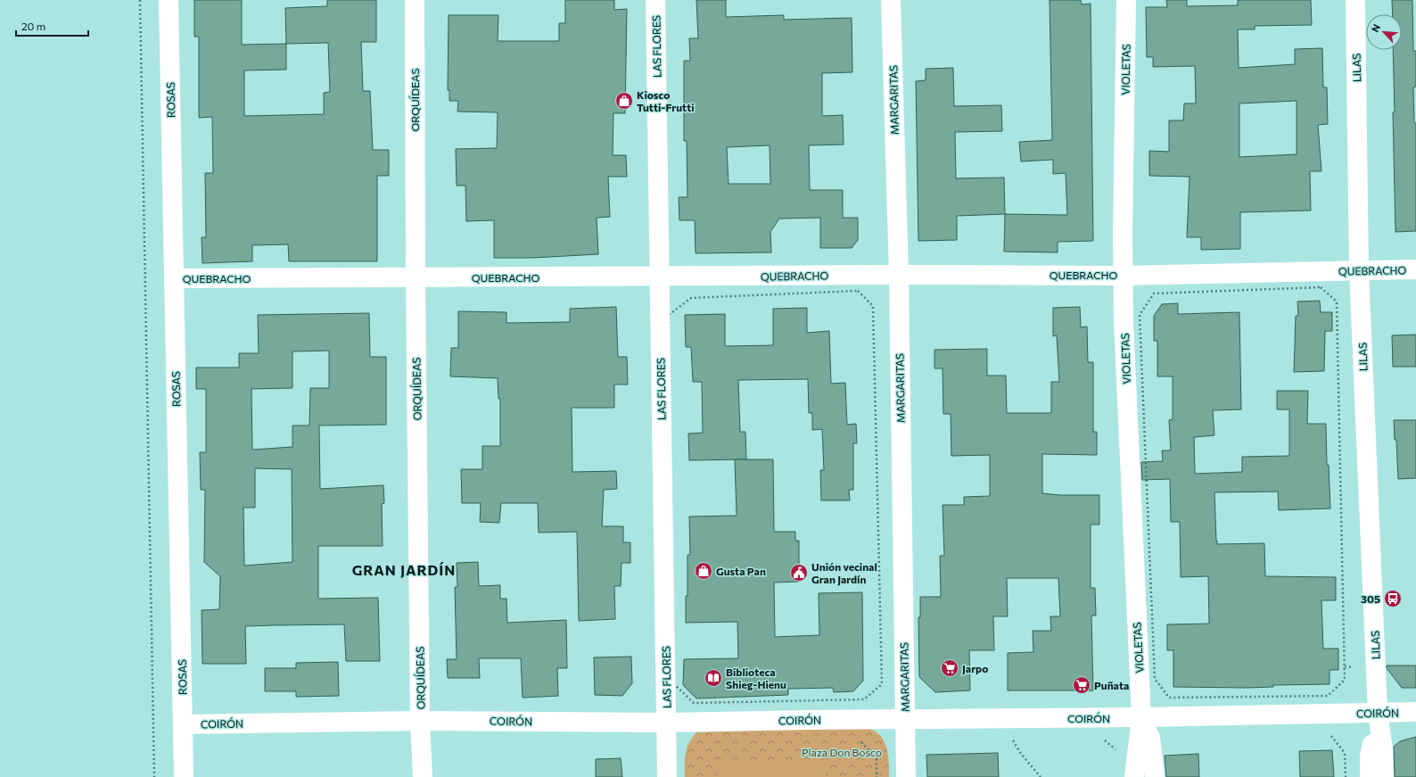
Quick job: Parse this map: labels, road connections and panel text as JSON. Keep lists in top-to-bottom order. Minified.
{"streets":{"street":["LAS FLORES","LILAS","VIOLETAS","ROSAS","ORQUÍDEAS","MARGARITAS","QUEBRACHO","COIRÓN"]},"crossings":[["LAS FLORES","QUEBRACHO"],["LAS FLORES","COIRÓN"],["LILAS","QUEBRACHO"],["LILAS","COIRÓN"],["VIOLETAS","QUEBRACHO"],["VIOLETAS","COIRÓN"],["ROSAS","QUEBRACHO"],["ROSAS","COIRÓN"],["ORQUÍDEAS","QUEBRACHO"],["ORQUÍDEAS","COIRÓN"],["MARGARITAS","QUEBRACHO"],["MARGARITAS","COIRÓN"]],"districts":["GRAN JARDÍN"],"parks":["Plaza Don Bosco"],"places":{"shop":["Kiosco Tutti-Frutti","Gusta Pan"],"public building":["Unión vecinal Gran Jardín"],"bus stop":["305"],"supermarket":["Jarpo","Puñata"],"library":["Biblioteca Shieg-Hienu"]},"scale_bar":"20 m","north":"top left"}
